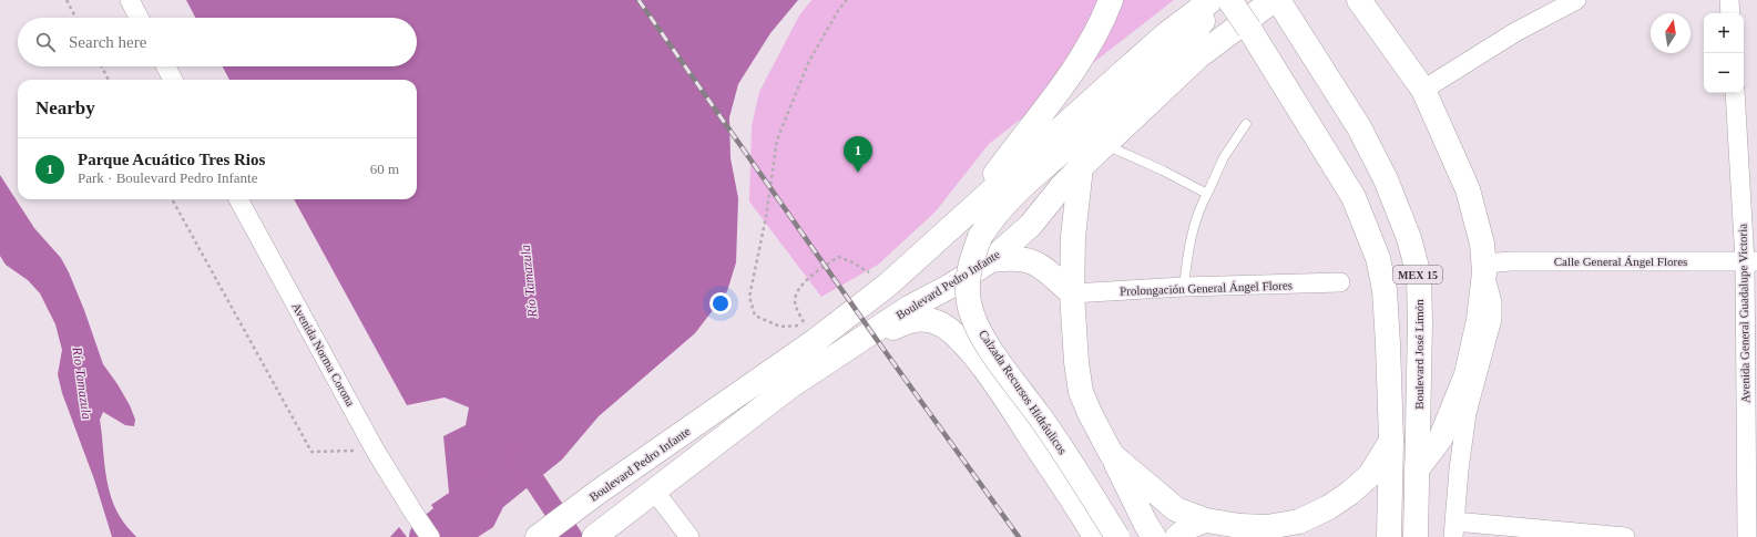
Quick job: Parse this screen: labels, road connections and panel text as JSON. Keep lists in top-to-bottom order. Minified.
{"streets":{"main road":["MEX 15","Boulevard Pedro Infante","Boulevard José Limón","Calzada Recursos Hidráulicos"],"street":["Calle General Ángel Flores","Prolongación General Ángel Flores","Avenida General Guadalupe Victoria","Avenida Norma Corona"]},"crossings":[["Calle General Ángel Flores","Avenida General Guadalupe Victoria"],["MEX 15","Boulevard Pedro Infante"],["MEX 15","Calzada Recursos Hidráulicos"],["Boulevard Pedro Infante","Calzada Recursos Hidráulicos"]],"water":["Río Tamazula"],"north":"top","page":{"map_buttons":["+","−"],"search":"Search here","heading":"Nearby","pins":"1","list":[{"mark":"1","name":"Parque Acuático Tres Rios","note":"Park · Boulevard Pedro Infante","value":"60 m"}]}}
